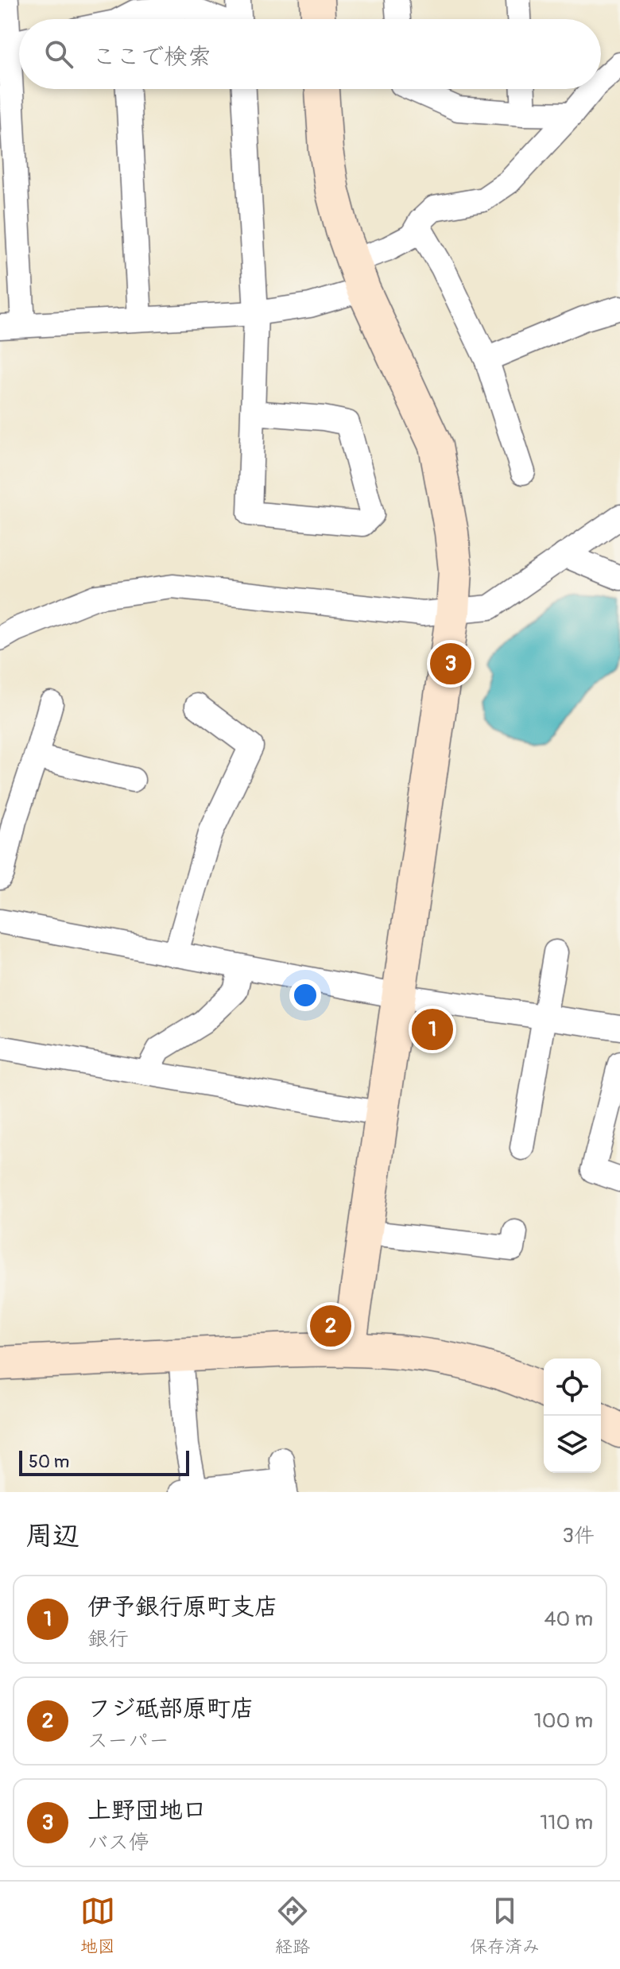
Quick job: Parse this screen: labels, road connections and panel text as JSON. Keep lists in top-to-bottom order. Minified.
{"scale_bar":"50 m","page":{"search":"ここで検索","pins":["3","1","2"],"scale":"50 m","heading":["周辺","3件"],"list":[{"mark":"1","name":"伊予銀行原町支店","note":"銀行","value":"40 m"},{"mark":"2","name":"フジ砥部原町店","note":"スーパー","value":"100 m"},{"mark":"3","name":"上野団地口","note":"バス停","value":"110 m"}],"nav":["地図","経路","保存済み"]}}
